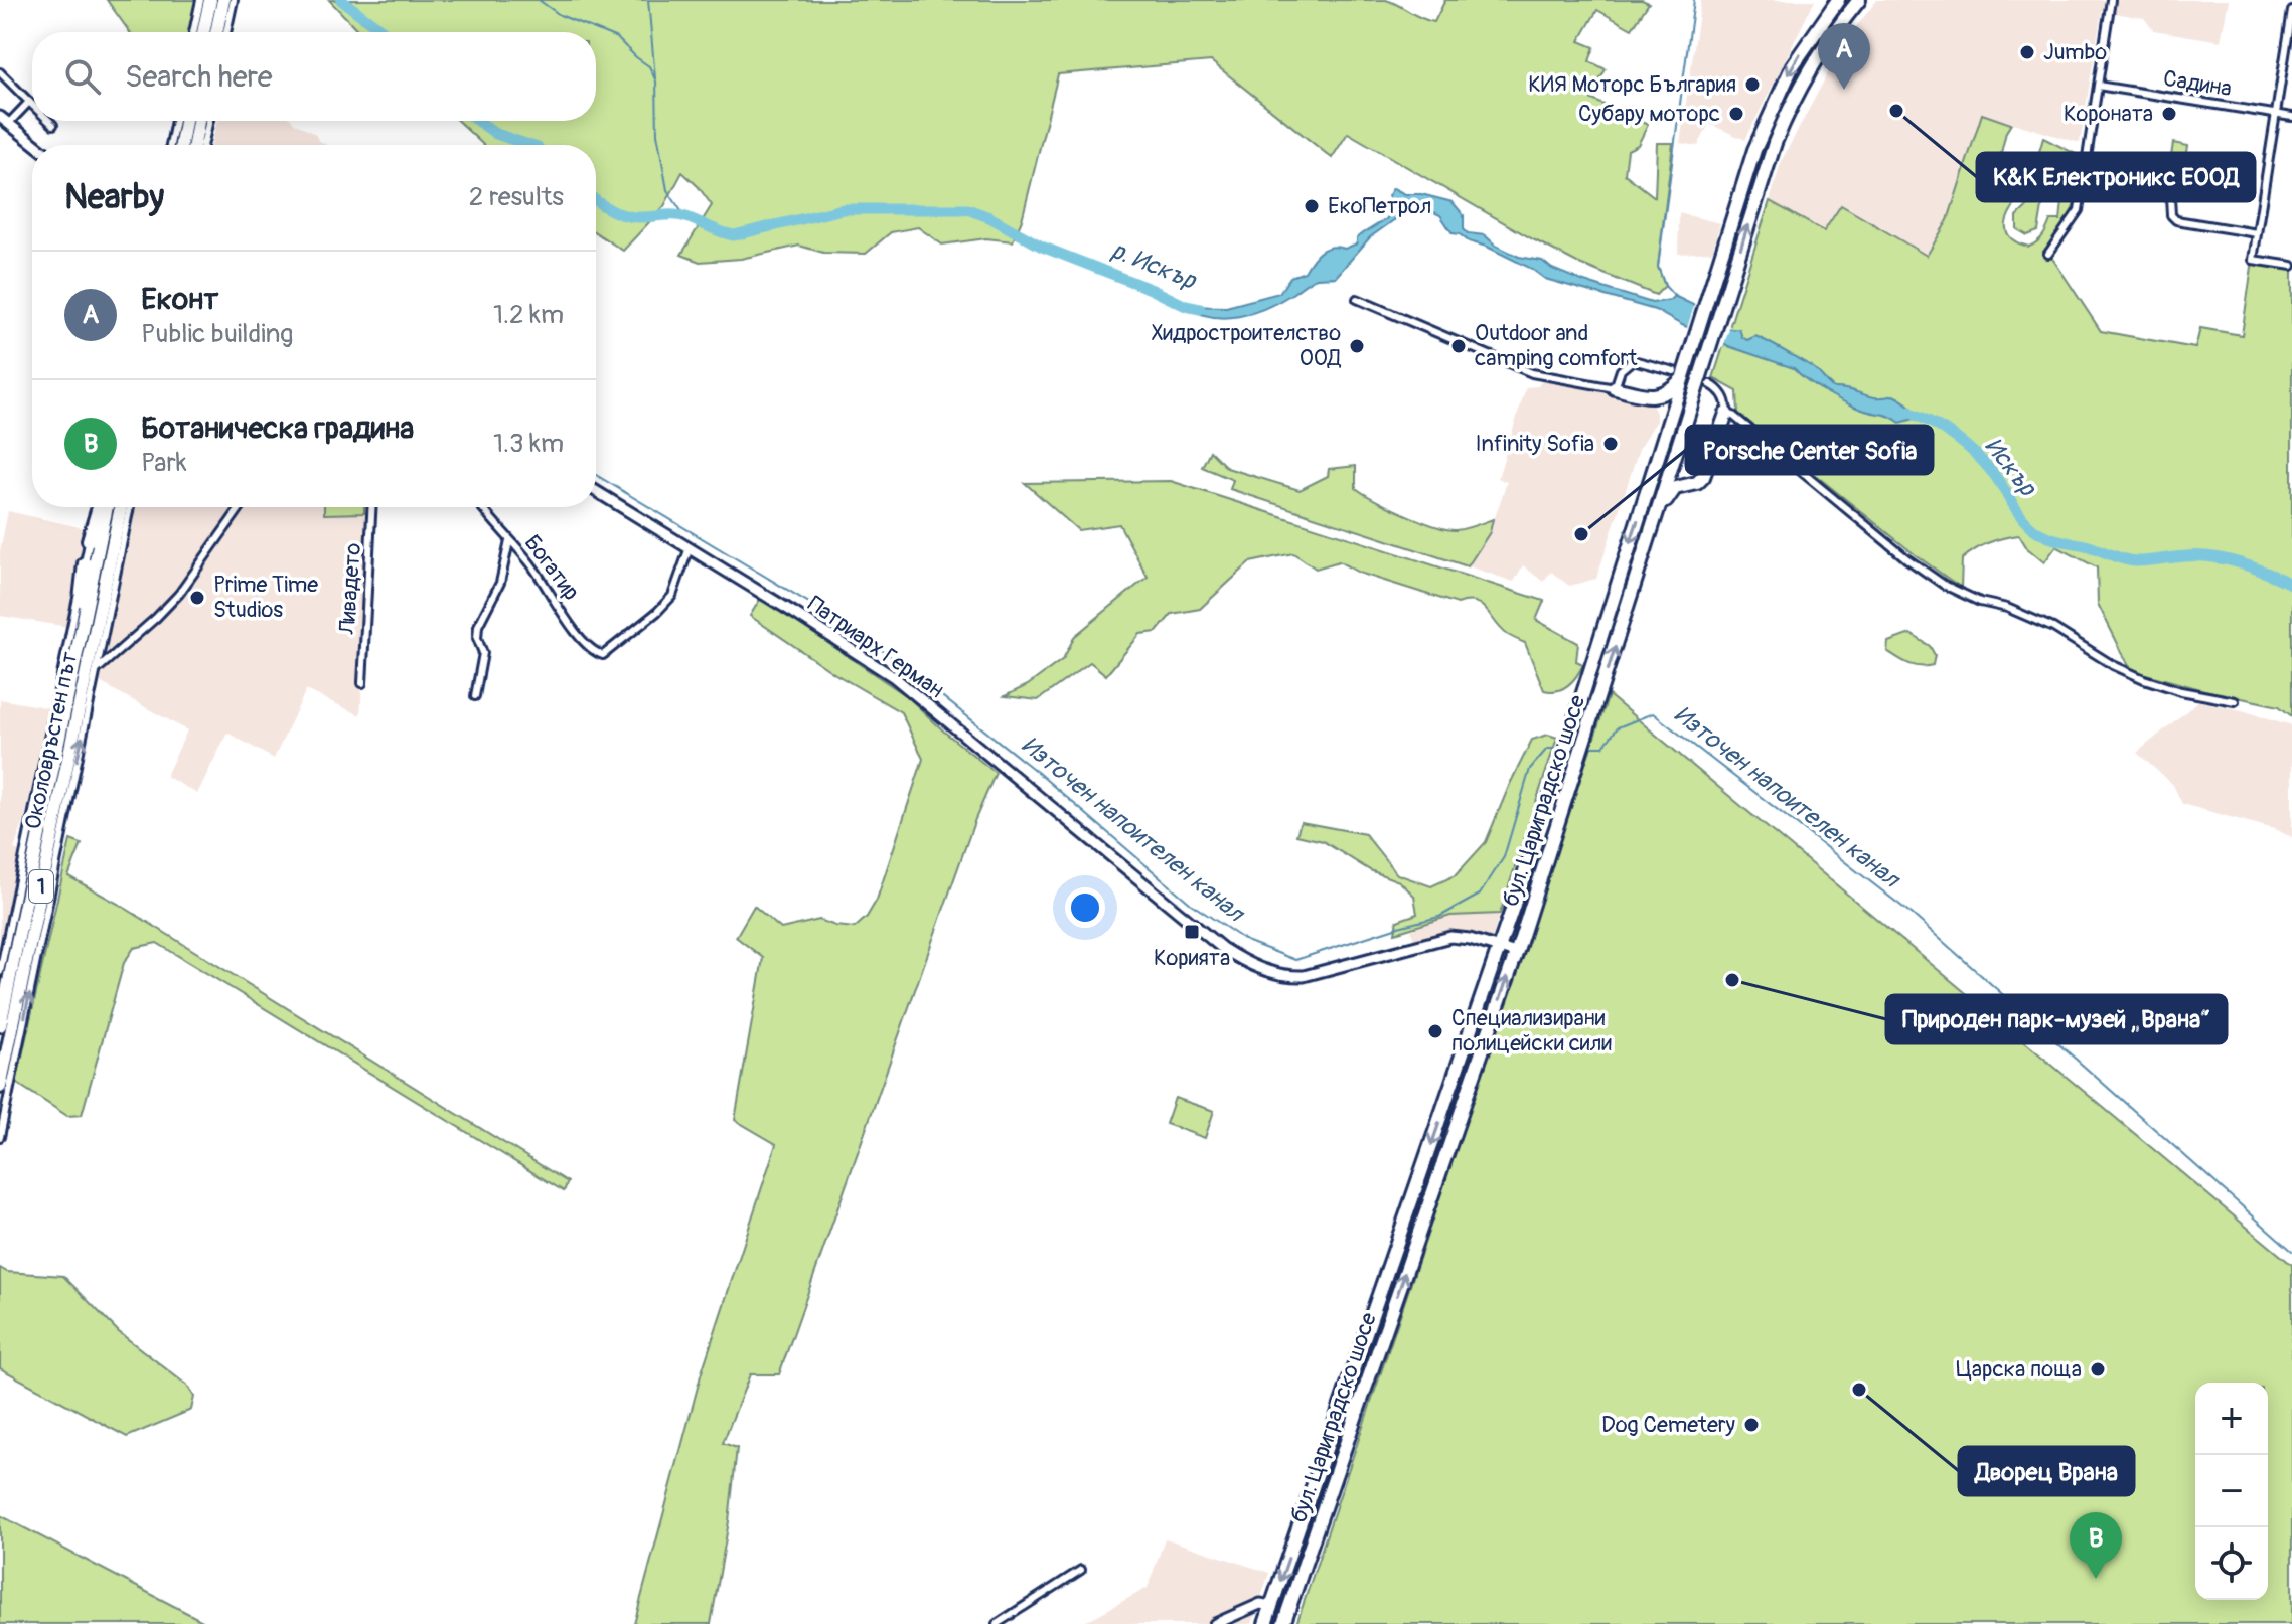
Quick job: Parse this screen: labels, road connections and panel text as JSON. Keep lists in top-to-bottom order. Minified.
{"streets":{"highway":["Околовръстен път","бул. Цариградско шосе","1"],"street":["Садина","Богатир","Ливадето","Патриарх Герман"]},"crossings":[["Богатир","Патриарх Герман"],["Патриарх Герман","бул. Цариградско шосе"]],"water":["р. Искър","Искър","Източен напоителен канал"],"places":{"other":["Jumbo","КИЯ Моторс България","K&K Електроникс ЕООД","Субару моторс","Короната","ЕкоПетрол","Хидростроителство ООД","Outdoor and camping comfort","Infinity Sofia","Porsche Center Sofia","Prime Time Studios","Природен парк-музей „Врана“","Специализирани полицейски сили","Царска поща","Дворец Врана","Dog Cemetery"],"transit":["Корията"]},"page":{"pins":["A","B"],"search":"Search here","heading":["Nearby","2 results"],"list":[{"mark":"A","name":"Еконт","note":"Public building","value":"1.2 km"},{"mark":"B","name":"Ботаническа градина","note":"Park","value":"1.3 km"}],"map_buttons":["+","−"]}}
